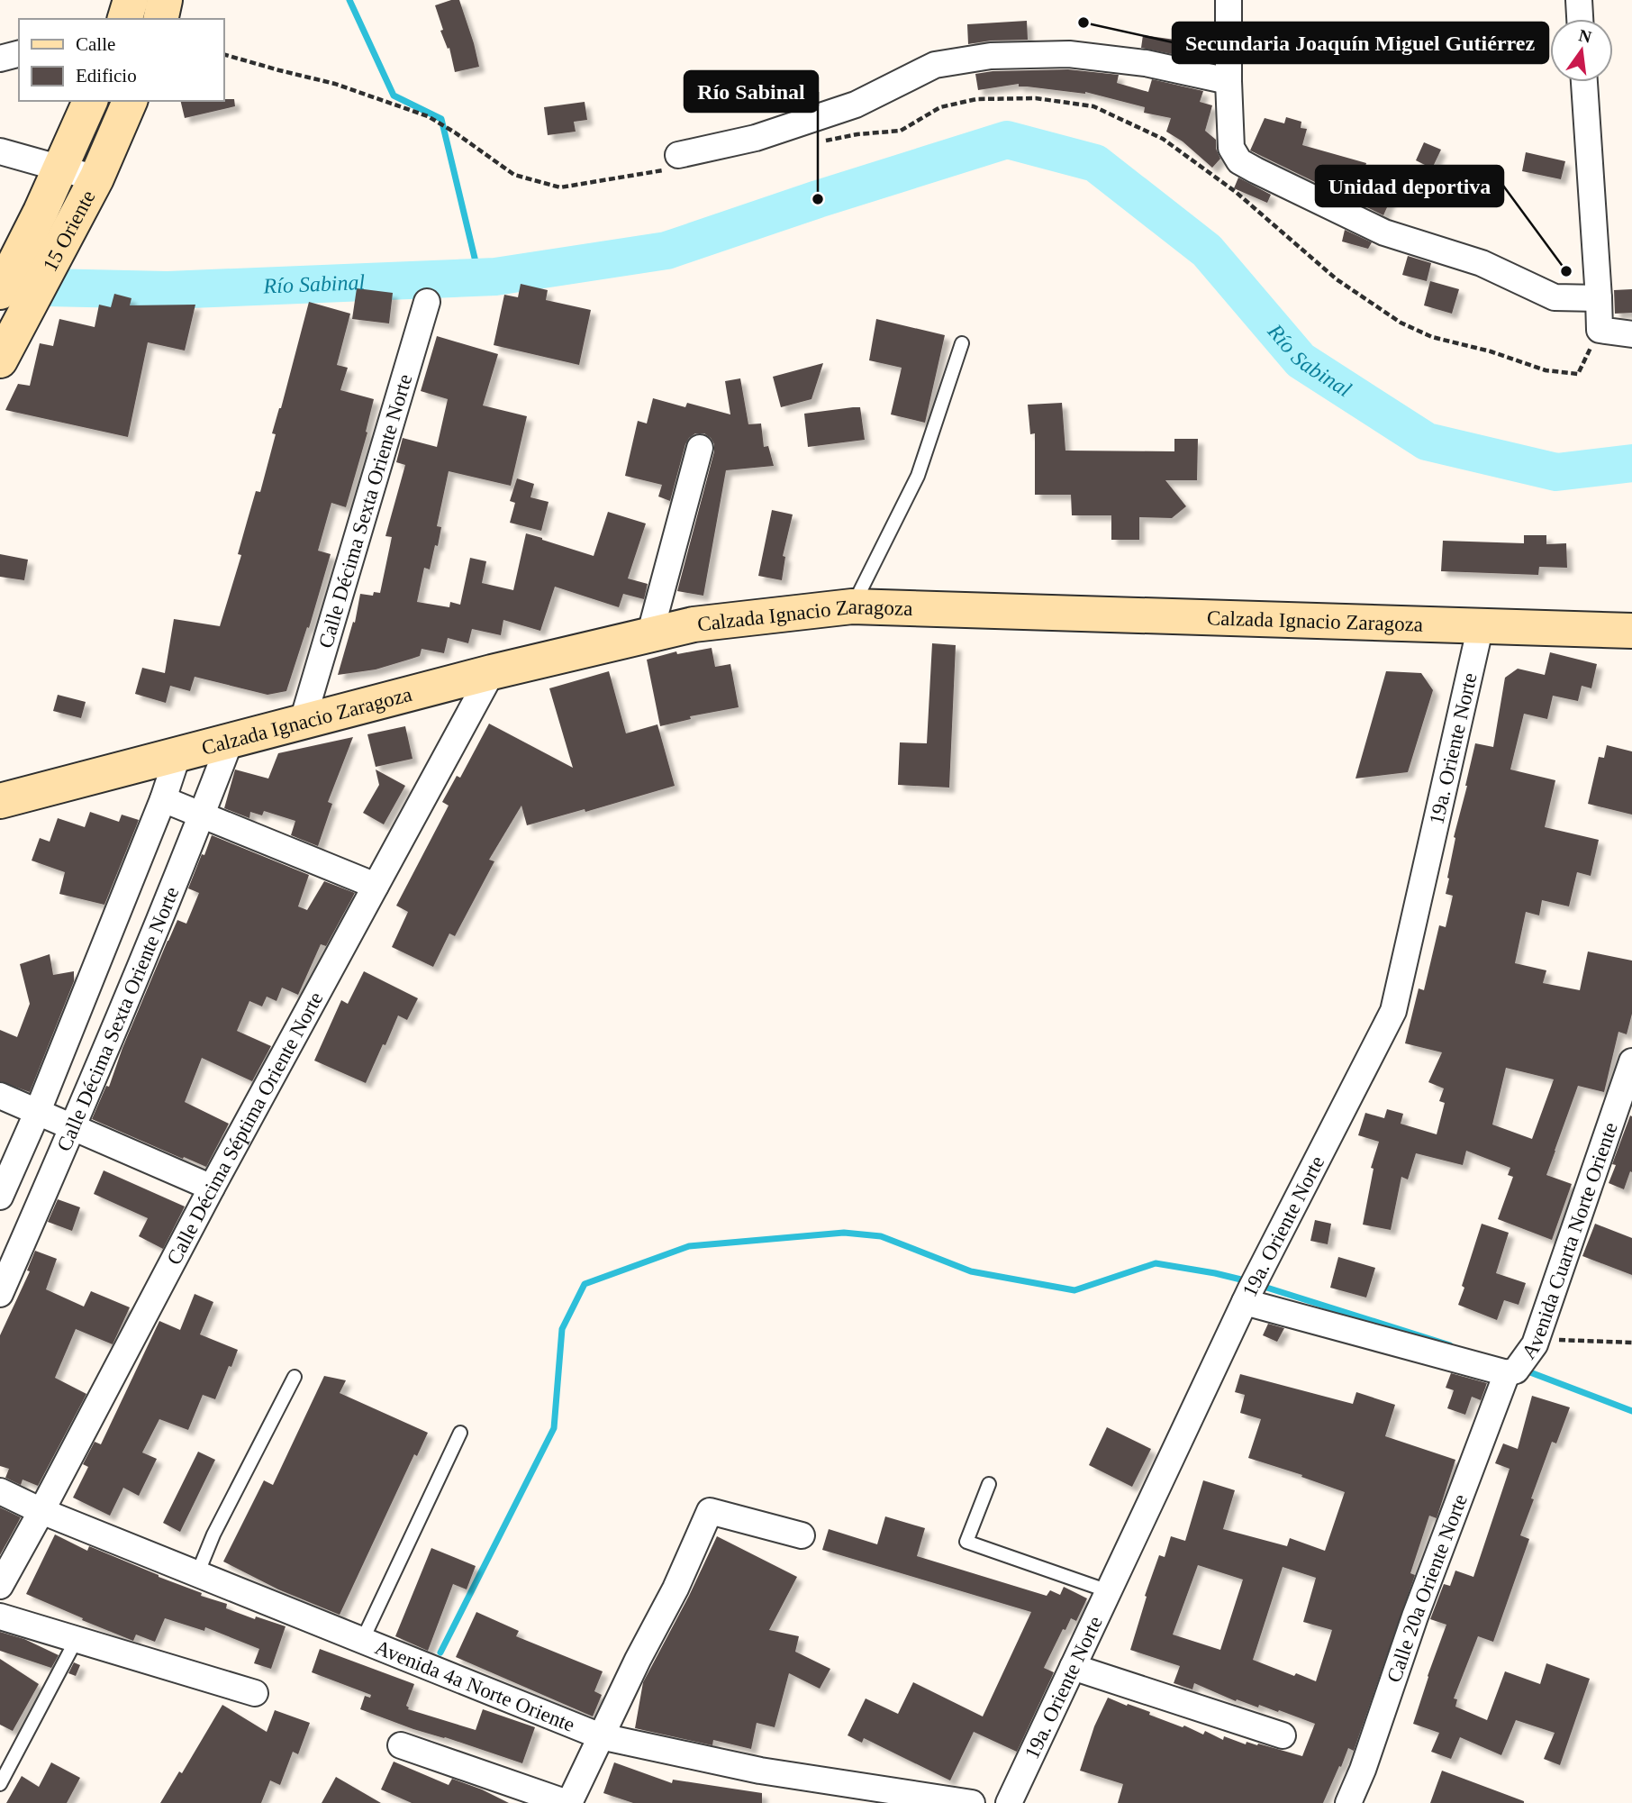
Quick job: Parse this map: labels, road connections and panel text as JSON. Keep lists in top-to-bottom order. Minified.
{"streets":{"street":["15 Oriente","Calle Décima Sexta Oriente Norte","Calzada Ignacio Zaragoza","19a. Oriente Norte","Calle Décima Séptima Oriente Norte","Avenida Cuarta Norte Oriente","Calle 20a Oriente Norte","Avenida 4a Norte Oriente"]},"crossings":[["Calle Décima Sexta Oriente Norte","Calzada Ignacio Zaragoza"],["Calzada Ignacio Zaragoza","19a. Oriente Norte"],["Calzada Ignacio Zaragoza","Calle Décima Séptima Oriente Norte"],["Calle Décima Séptima Oriente Norte","Avenida 4a Norte Oriente"],["Avenida Cuarta Norte Oriente","Calle 20a Oriente Norte"]],"water":["Río Sabinal"],"places":["Secundaria Joaquín Miguel Gutiérrez","Río Sabinal","Unidad deportiva"],"legend":["Calle","Edificio"],"north":"top"}
